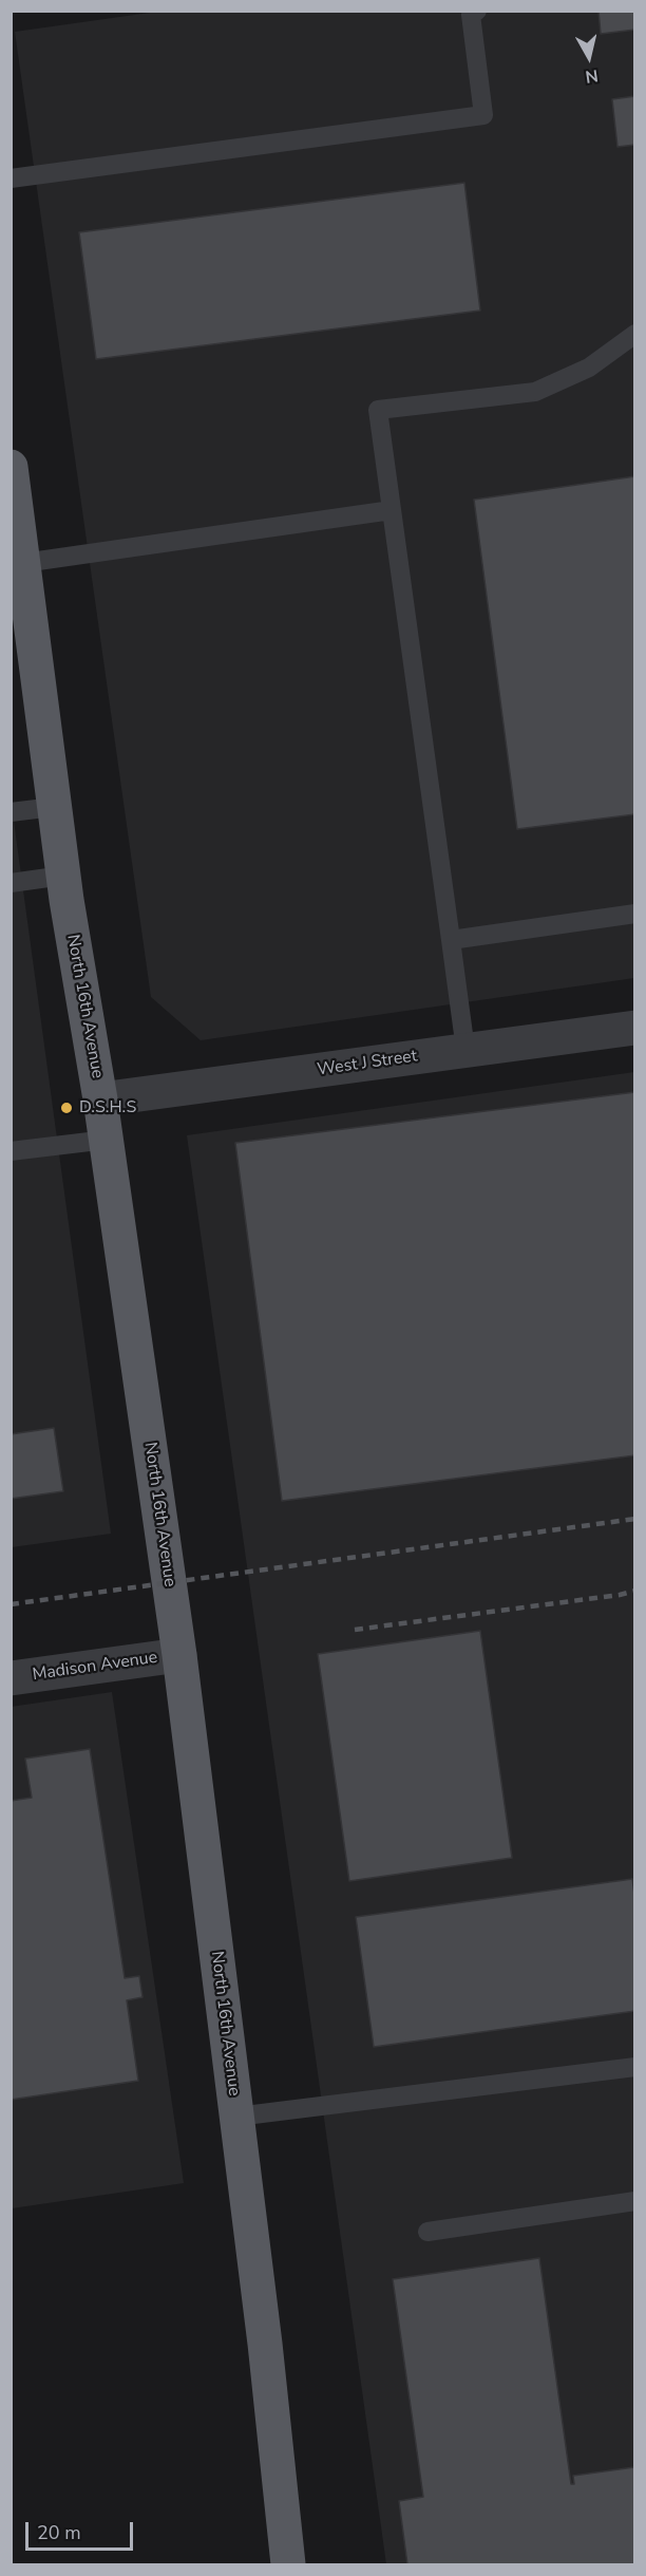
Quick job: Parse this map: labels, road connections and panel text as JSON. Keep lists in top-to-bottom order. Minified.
{"streets":{"main road":["North 16th Avenue"],"street":["West J Street","Madison Avenue"]},"crossings":[["North 16th Avenue","West J Street"],["North 16th Avenue","Madison Avenue"]],"places":["D.S.H.S"],"scale_bar":"20 m","north":"bottom"}
